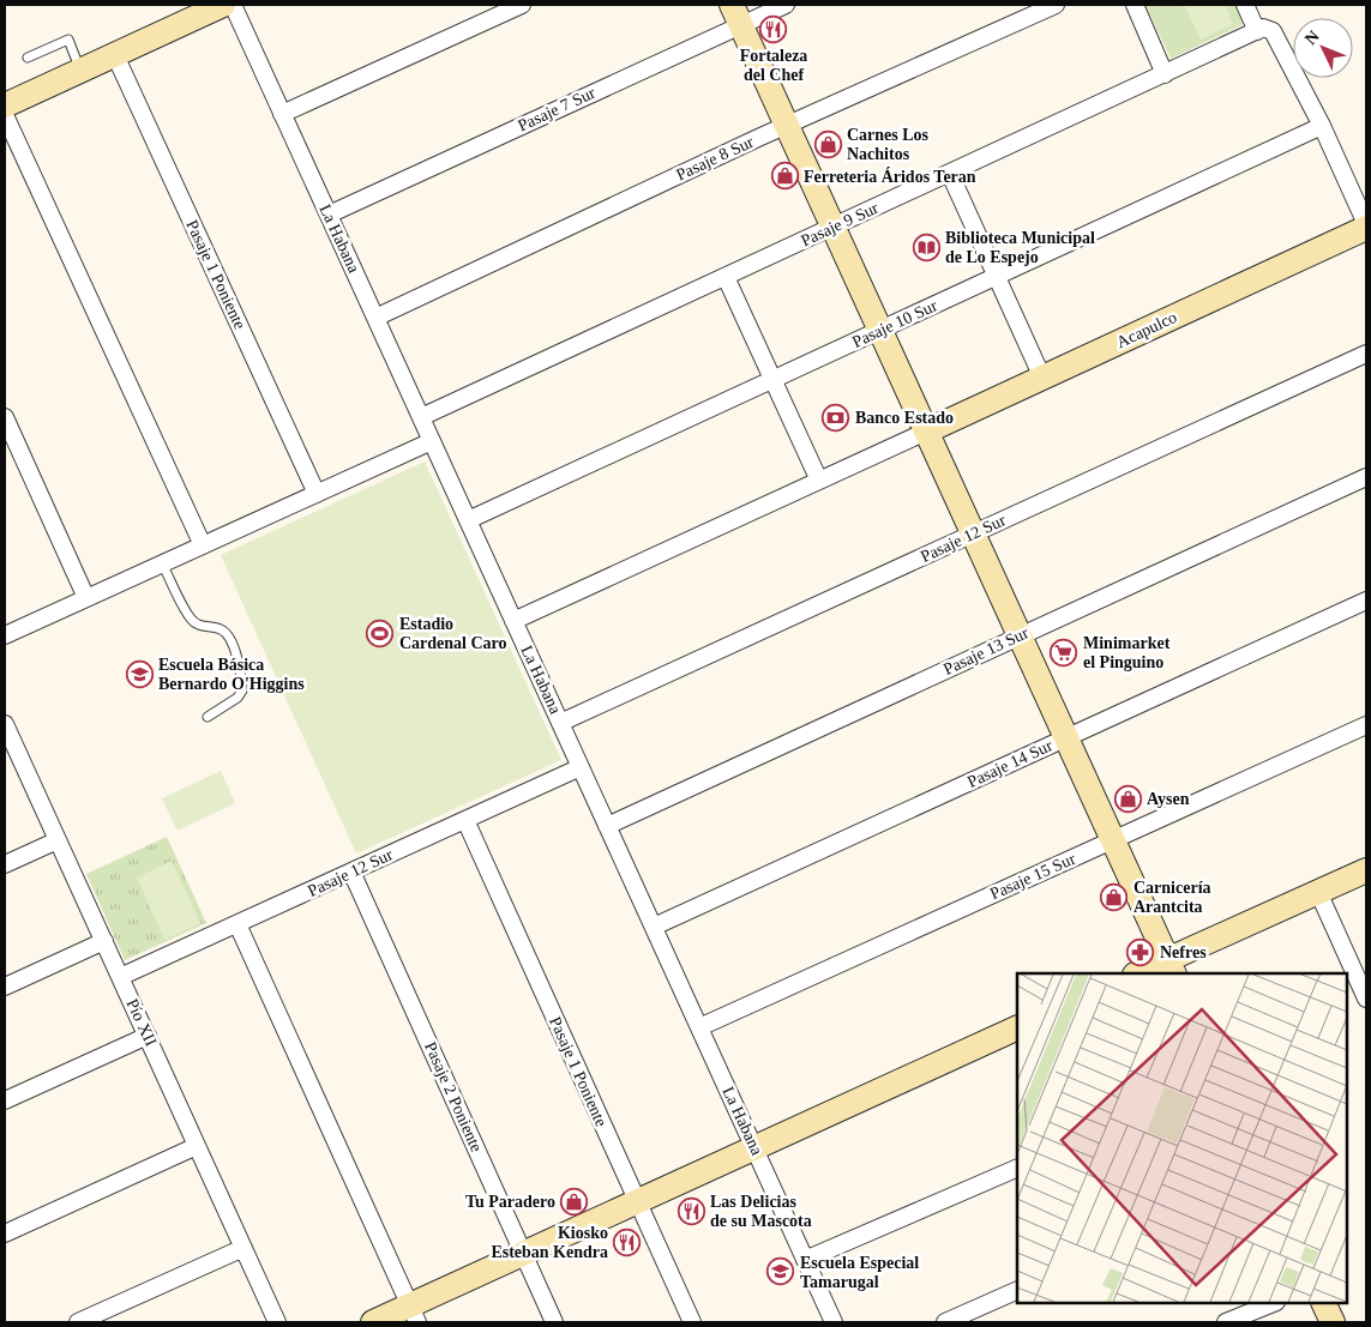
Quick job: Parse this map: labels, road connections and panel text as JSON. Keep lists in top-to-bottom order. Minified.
{"streets":{"main road":["Acapulco"],"street":["Pasaje 7 Sur","Pasaje 8 Sur","Pasaje 9 Sur","La Habana","Pasaje 1 Poniente","Pasaje 10 Sur","Pasaje 12 Sur","Pasaje 13 Sur","Pasaje 14 Sur","Pasaje 15 Sur","Pío XII","Pasaje 2 Poniente"]},"crossings":[["Pasaje 7 Sur","La Habana"],["Pasaje 8 Sur","La Habana"],["Pasaje 9 Sur","La Habana"],["La Habana","Pasaje 10 Sur"],["La Habana","Pasaje 12 Sur"],["La Habana","Pasaje 13 Sur"],["La Habana","Pasaje 14 Sur"],["La Habana","Pasaje 15 Sur"],["Pasaje 1 Poniente","Pasaje 12 Sur"],["Pasaje 12 Sur","Pío XII"],["Pasaje 12 Sur","Pasaje 2 Poniente"]],"places":{"restaurant":["Fortaleza del Chef","Las Delicias de su Mascota","Kiosko Esteban Kendra"],"shop":["Carnes Los Nachitos","Ferreteria Áridos Teran","Aysen","Carnicería Arantcita","Tu Paradero"],"library":["Biblioteca Municipal de Lo Espejo"],"bank":["Banco Estado"],"sports":["Estadio Cardenal Caro"],"supermarket":["Minimarket el Pinguino"],"school or university":["Escuela Básica Bernardo O'Higgins","Escuela Especial Tamarugal"],"pharmacy":["Nefres"]},"north":"top left"}
